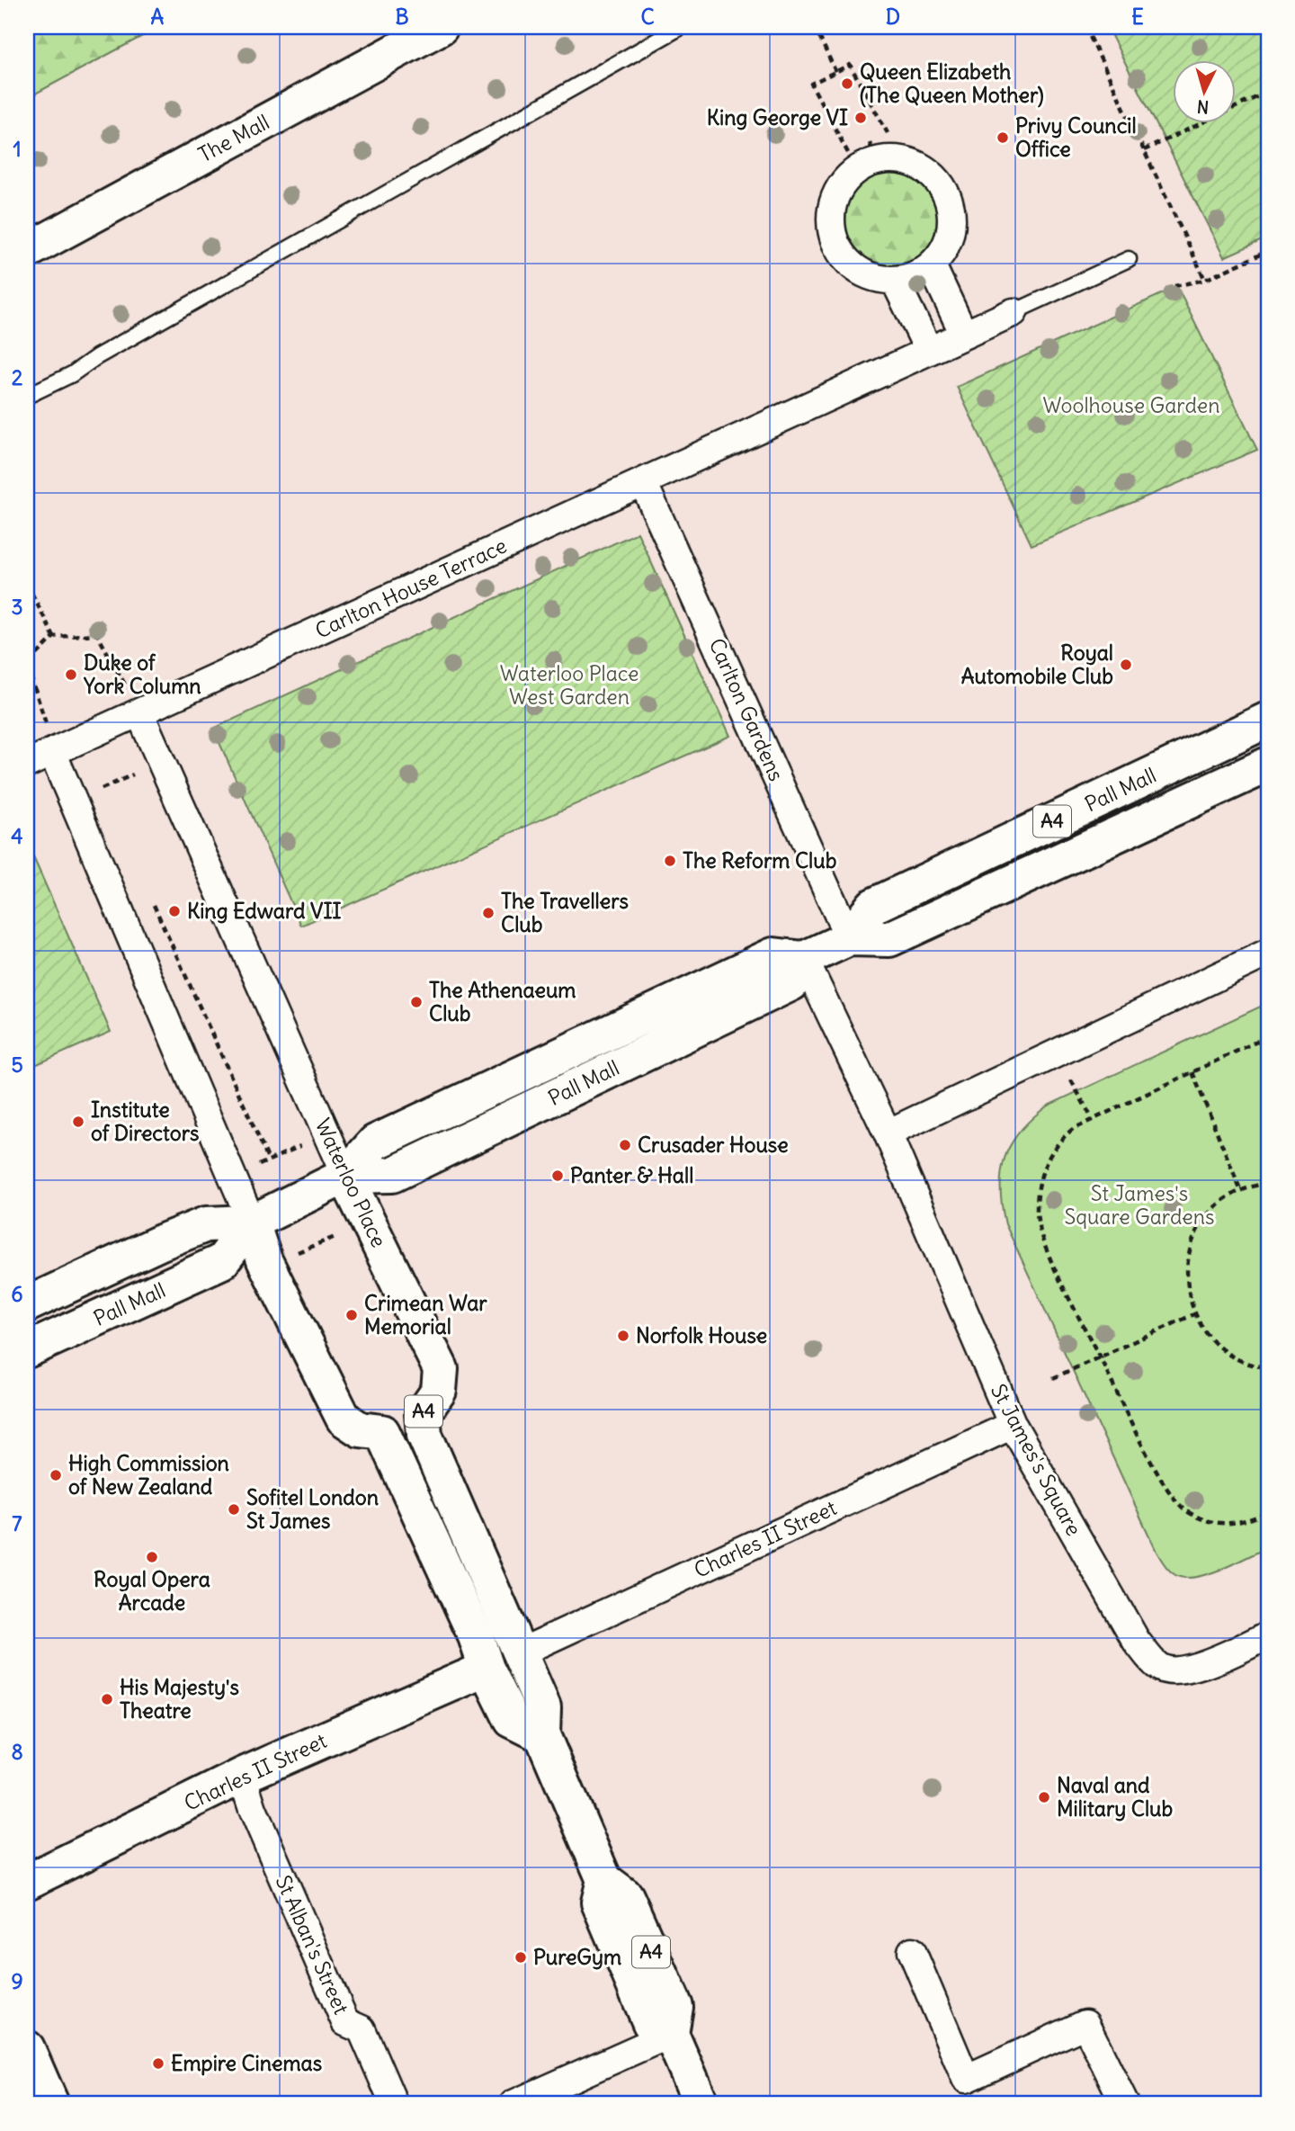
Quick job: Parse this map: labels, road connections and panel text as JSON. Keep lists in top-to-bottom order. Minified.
{"streets":{"main road":["The Mall","Pall Mall","A4","Waterloo Place","Charles II Street"],"street":["Carlton House Terrace","Carlton Gardens","St James's Square","St Alban's Street"]},"crossings":[["Carlton House Terrace","Carlton Gardens"],["Carlton House Terrace","Waterloo Place"],["Carlton Gardens","Pall Mall"],["Pall Mall","Waterloo Place"],["Pall Mall","St James's Square"],["A4","Waterloo Place"],["A4","Charles II Street"],["St James's Square","Charles II Street"],["Charles II Street","St Alban's Street"]],"parks":["Woolhouse Garden","Waterloo Place West Garden","St James's Square Gardens"],"places":["Queen Elizabeth (The Queen Mother)","King George VI","Privy Council Office","Royal Automobile Club","Duke of York Column","The Reform Club","King Edward VII","The Travellers Club","The Athenaeum Club","Institute of Directors","Crusader House","Panter & Hall","Crimean War Memorial","Norfolk House","High Commission of New Zealand","Sofitel London St James","Royal Opera Arcade","His Majesty's Theatre","Naval and Military Club","PureGym","Empire Cinemas"],"north":"bottom","grid":{"columns":["A","B","C","D","E"],"rows":["1","2","3","4","5","6","7","8","9"]}}
